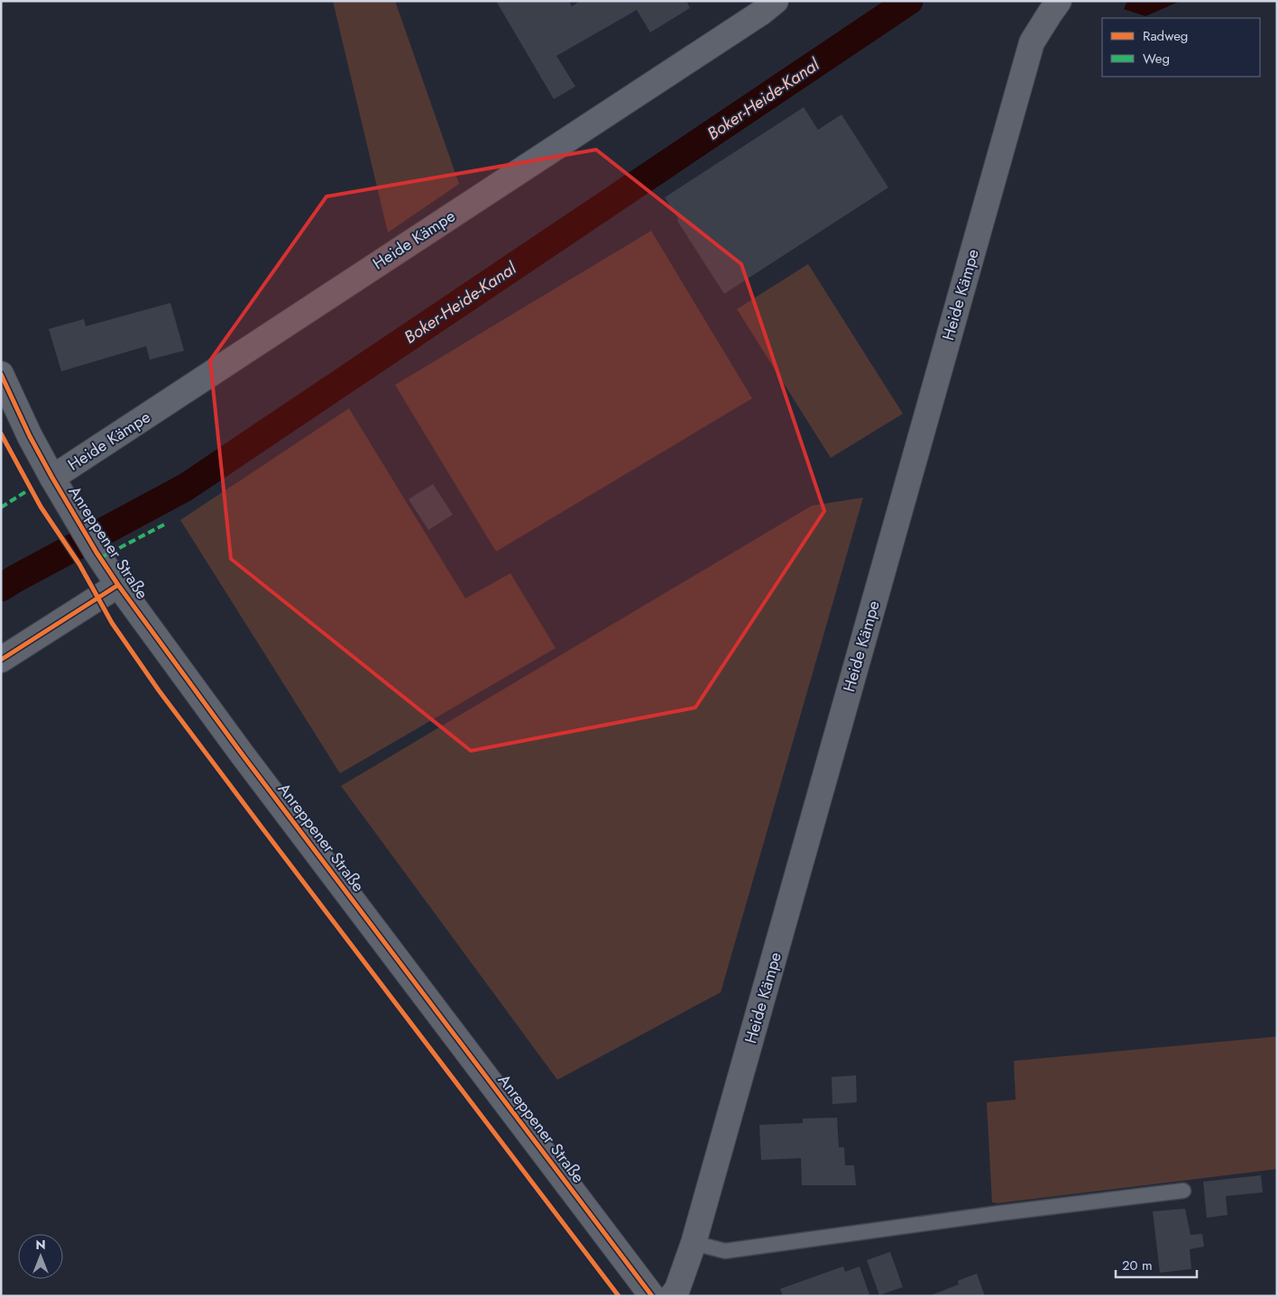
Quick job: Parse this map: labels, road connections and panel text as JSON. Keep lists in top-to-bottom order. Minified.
{"streets":{"street":["Heide Kämpe","Anreppener Straße"]},"crossings":[["Heide Kämpe","Anreppener Straße"]],"water":["Boker-Heide-Kanal"],"legend":["Radweg","Weg"],"scale_bar":"20 m","north":"top"}
